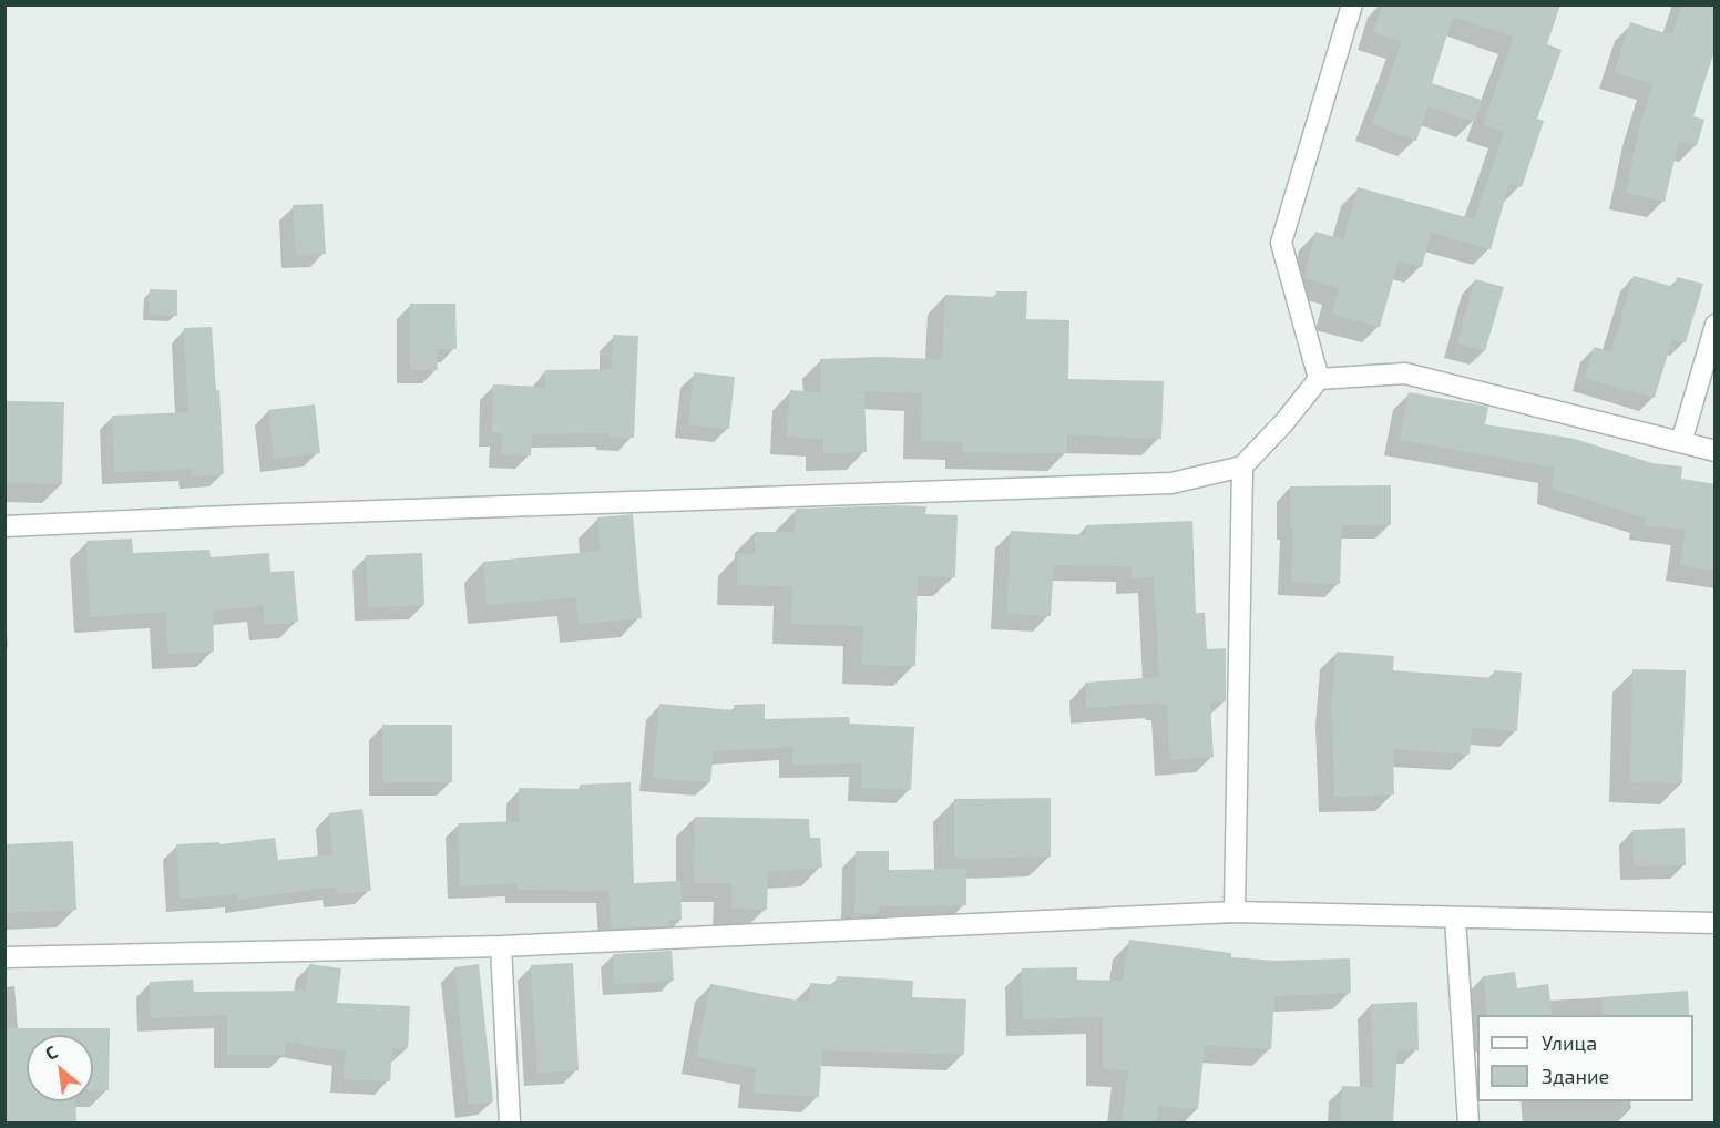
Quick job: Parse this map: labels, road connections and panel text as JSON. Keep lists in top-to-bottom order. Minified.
{"legend":["Улица","Здание"],"north":"top left"}
